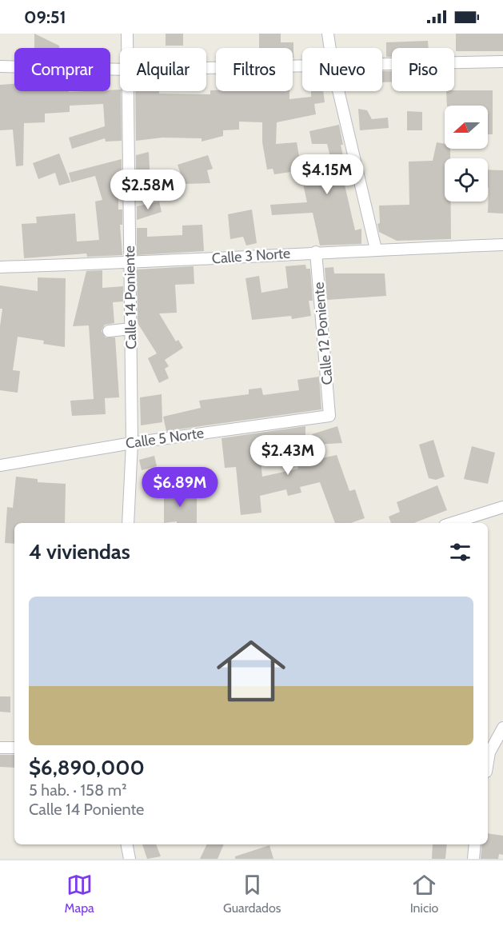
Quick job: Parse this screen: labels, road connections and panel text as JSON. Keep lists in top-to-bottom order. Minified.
{"streets":{"street":["Calle 3 Norte","Calle 14 Poniente","Calle 12 Poniente","Calle 5 Norte"]},"crossings":[["Calle 3 Norte","Calle 14 Poniente"],["Calle 3 Norte","Calle 12 Poniente"],["Calle 14 Poniente","Calle 5 Norte"],["Calle 12 Poniente","Calle 5 Norte"]],"north":"left","page":{"status":"09:51","chip":["Comprar","Alquilar","Filtros","Nuevo","Piso"],"price":["$4.15M","$2.58M","$2.43M","$6.89M"],"heading":"4 viviendas","list":[{"name":"$6,890,000","note":"5 hab. · 158 m² · Calle 14 Poniente"}],"tabs":["Mapa","Guardados","Inicio"]}}
